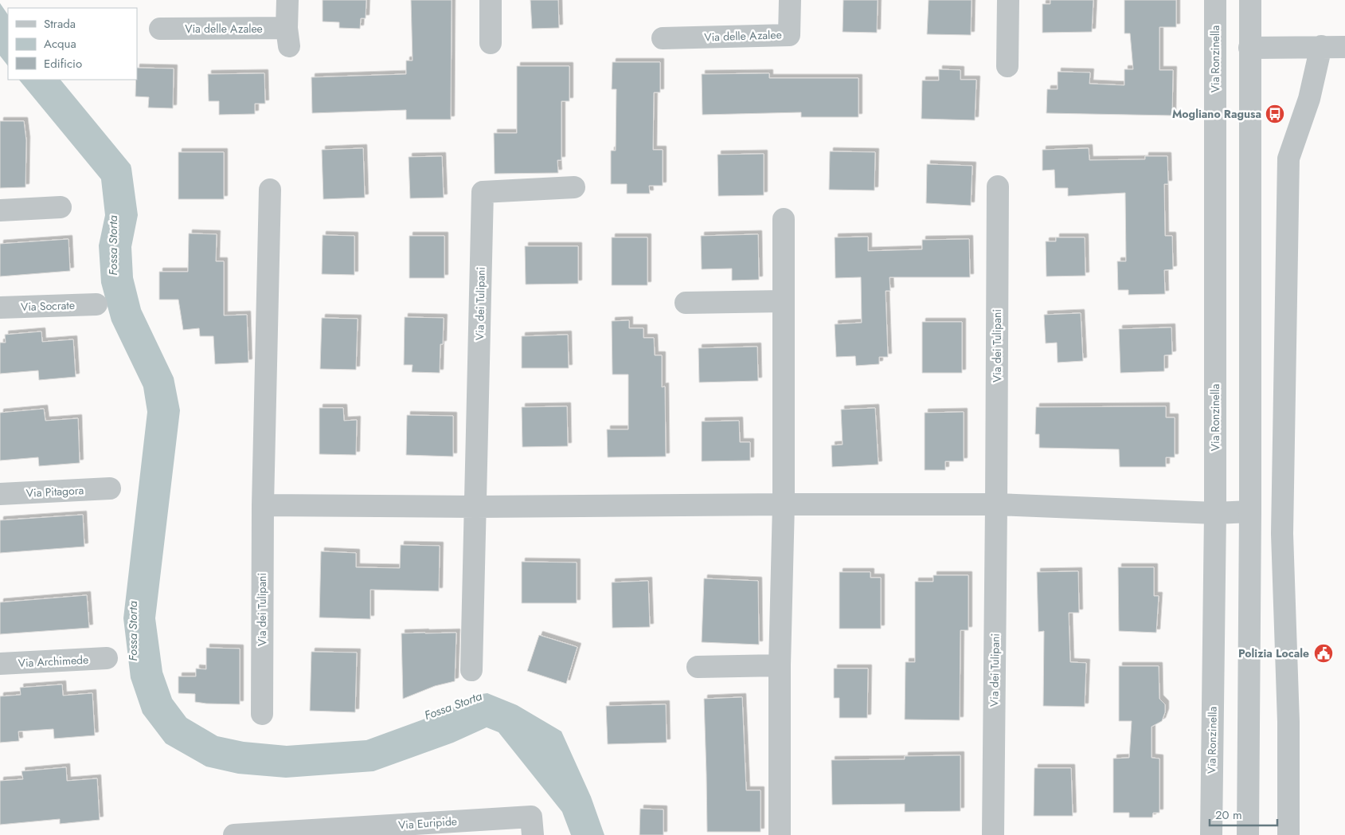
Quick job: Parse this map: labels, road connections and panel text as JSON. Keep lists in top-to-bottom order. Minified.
{"streets":{"street":["Via delle Azalee","Via Ronzinella","Via dei Tulipani","Via Socrate","Via Pitagora","Via Archimede","Via Euripide"]},"water":["Fossa Storta"],"places":{"bus stop":["Mogliano Ragusa"],"public building":["Polizia Locale"]},"legend":["Strada","Acqua","Edificio"],"scale_bar":"20 m"}
